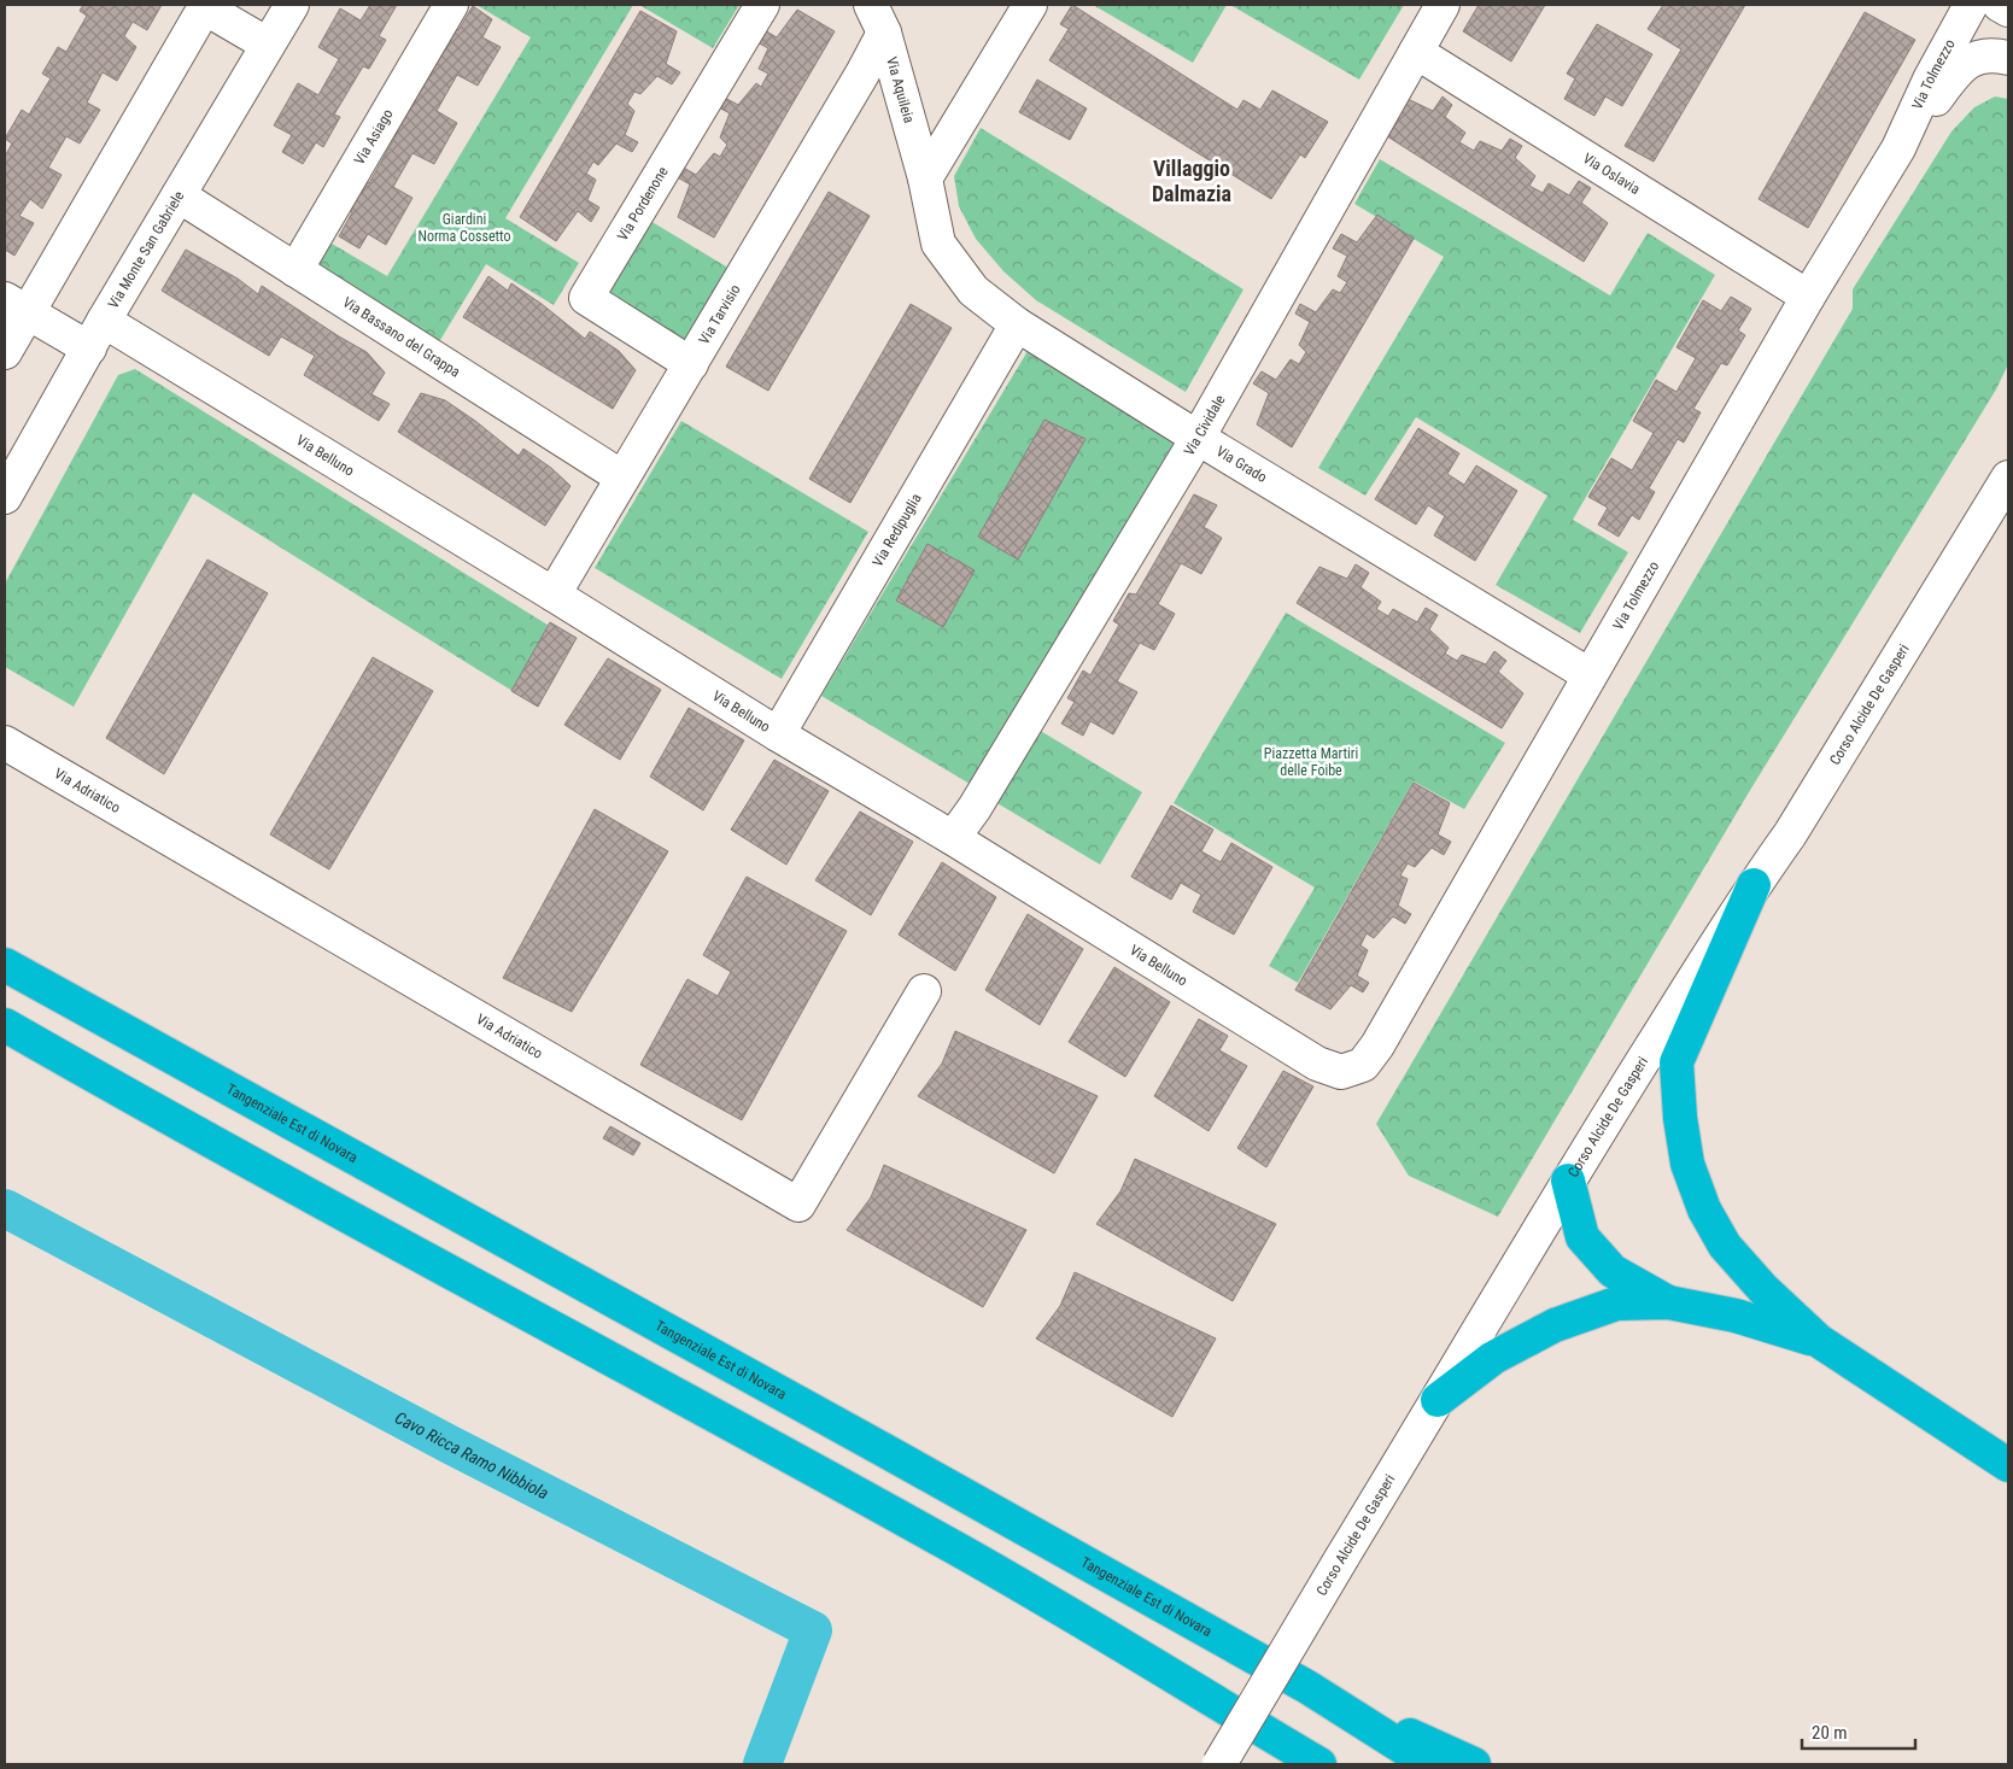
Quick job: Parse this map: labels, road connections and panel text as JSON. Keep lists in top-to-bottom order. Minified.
{"streets":{"highway":["Tangenziale Est di Novara"],"street":["Via Tolmezzo","Via Aquileia","Via Asiago","Via Oslavia","Via Pordenone","Via Monte San Gabriele","Via Tarvisio","Via Bassano del Grappa","Via Cividale","Via Belluno","Via Grado","Via Redipuglia","Corso Alcide De Gasperi","Via Adriatico"]},"crossings":[["Via Tolmezzo","Via Oslavia"],["Via Tolmezzo","Via Belluno"],["Via Tolmezzo","Via Grado"],["Via Aquileia","Via Tarvisio"],["Via Aquileia","Via Grado"],["Via Asiago","Via Bassano del Grappa"],["Via Oslavia","Via Cividale"],["Via Pordenone","Via Tarvisio"],["Via Monte San Gabriele","Via Bassano del Grappa"],["Via Monte San Gabriele","Via Belluno"],["Via Tarvisio","Via Bassano del Grappa"],["Via Tarvisio","Via Belluno"],["Via Cividale","Via Belluno"],["Via Cividale","Via Grado"],["Via Belluno","Via Redipuglia"],["Via Grado","Via Redipuglia"]],"districts":["Villaggio Dalmazia"],"water":["Cavo Ricca Ramo Nibbiola"],"parks":["Giardini Norma Cossetto","Piazzetta Martiri delle Foibe"],"scale_bar":"20 m"}
